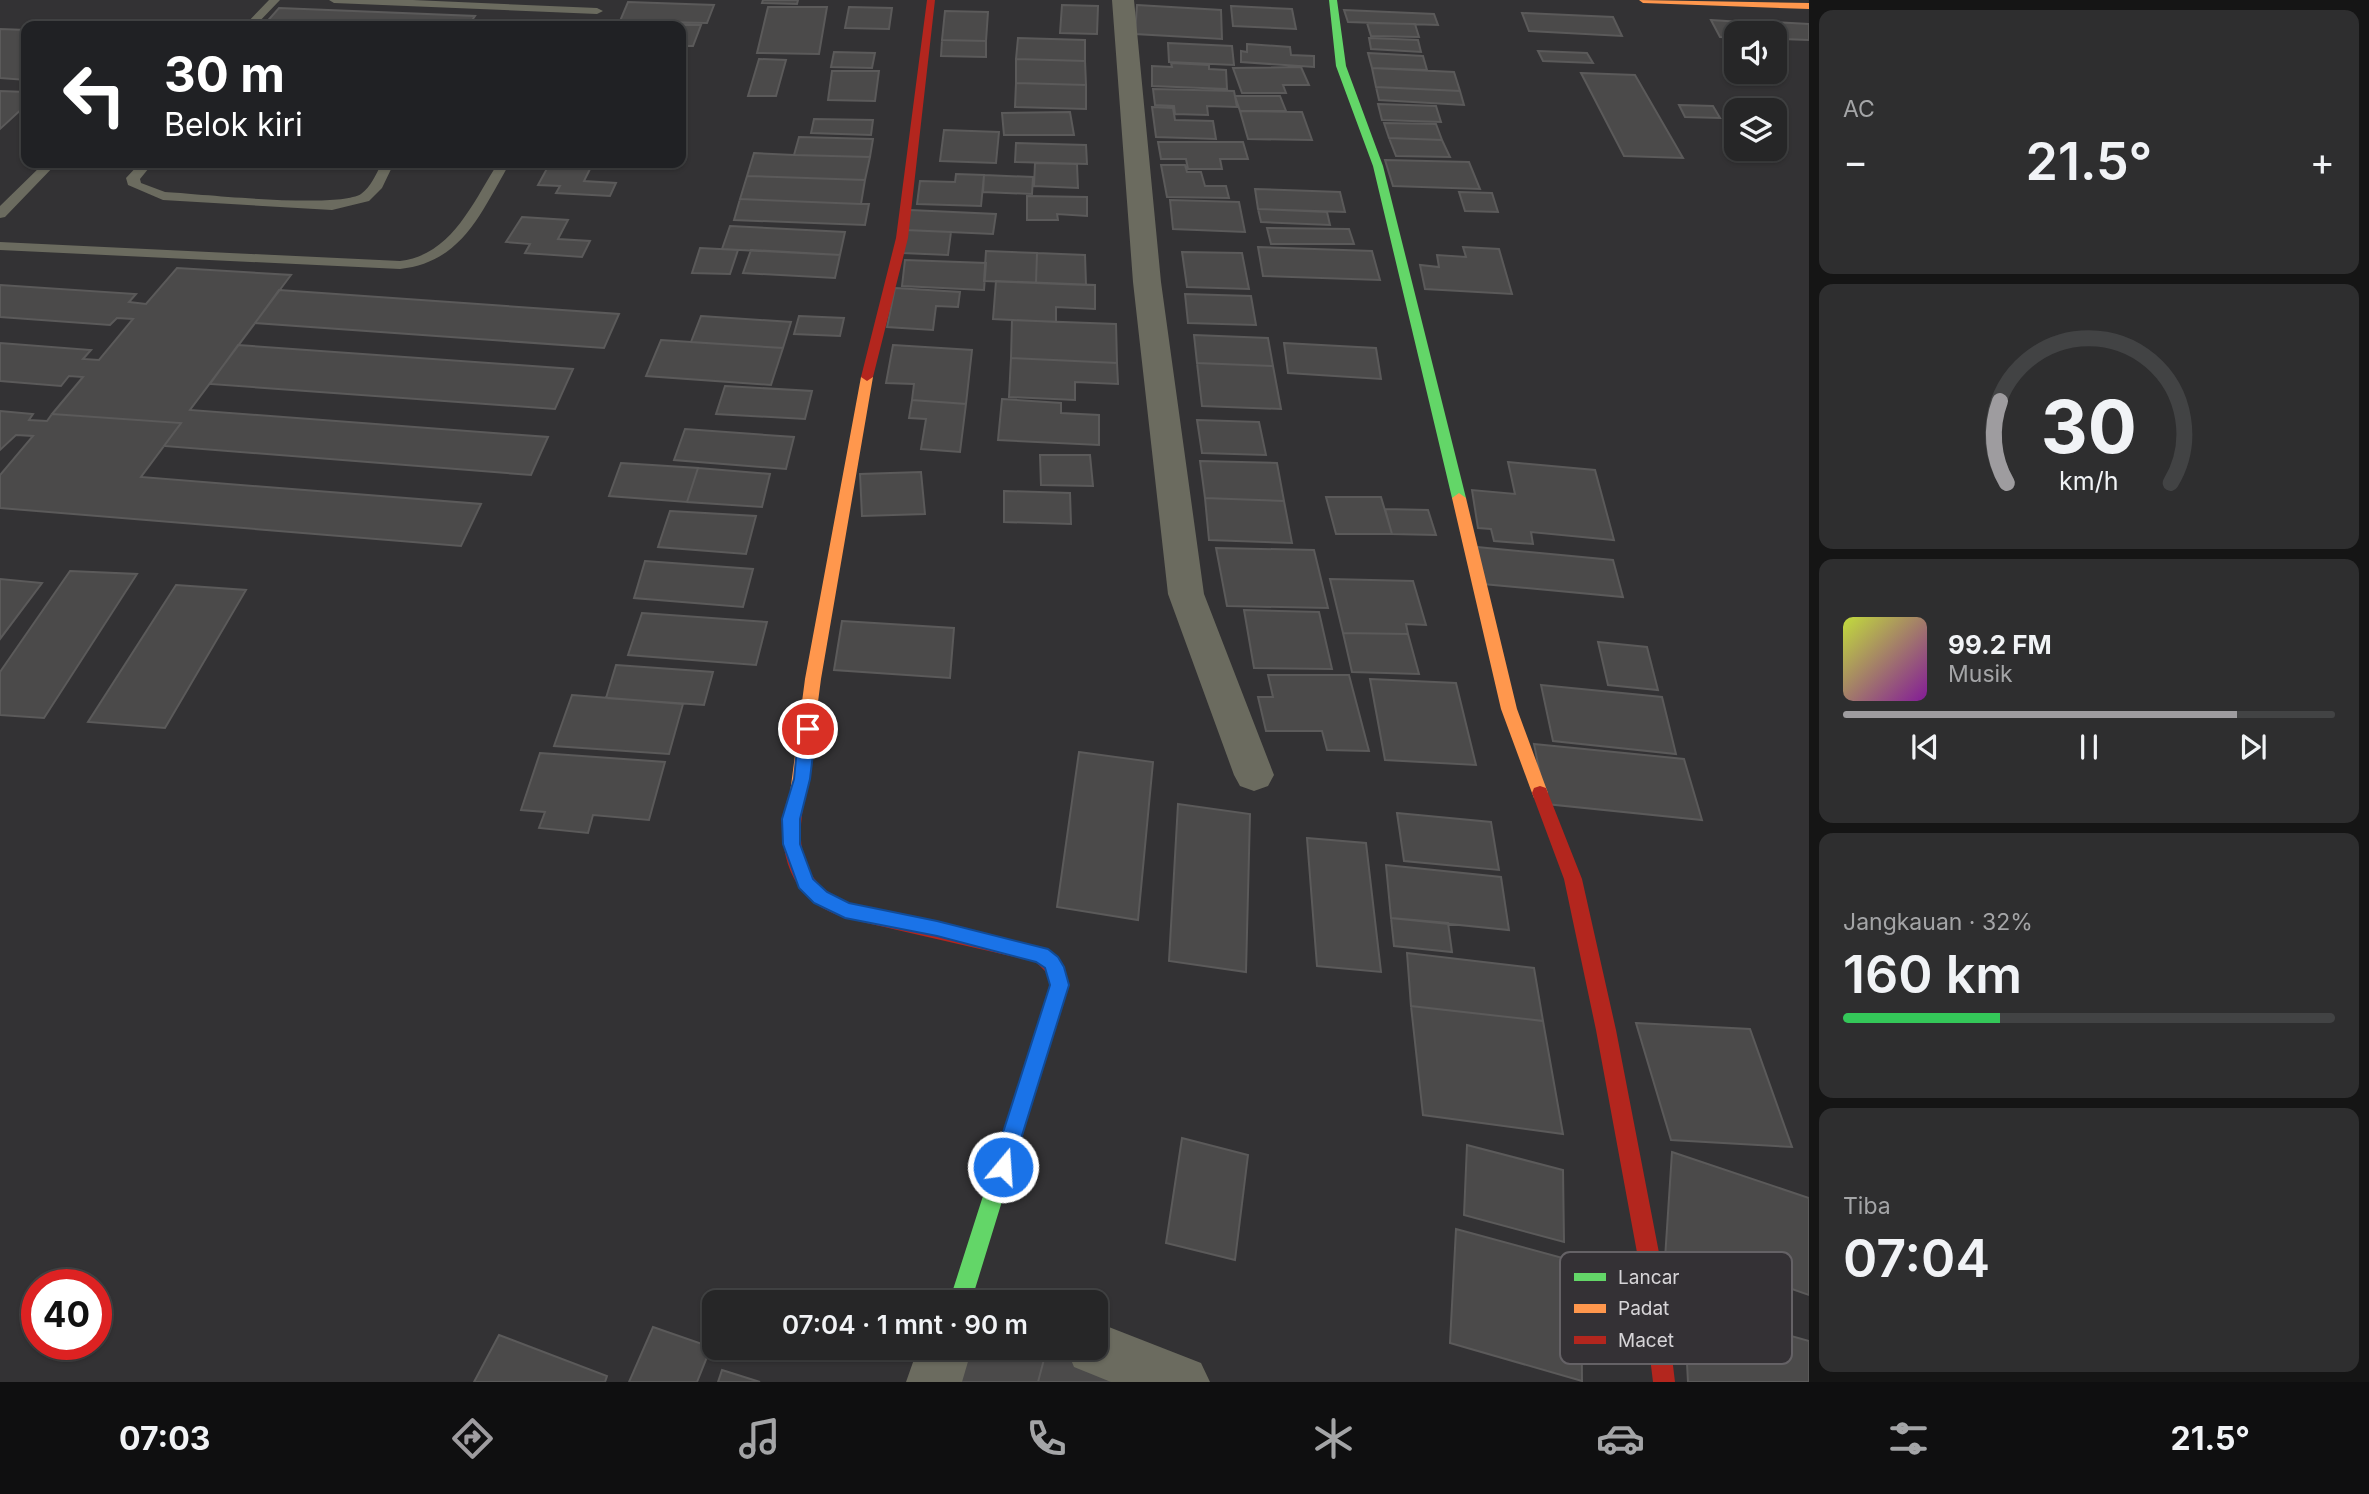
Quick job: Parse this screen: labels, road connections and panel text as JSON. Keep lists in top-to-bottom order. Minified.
{"legend":["Lancar","Padat","Macet"],"page":{"tile":["AC",["Jangkauan · 32%","160 km"],["Tiba","07:04"]],"turn":["30 m","Belok kiri"],"heat":["−","21.5°","+"],"song":["99.2 FM","Musik"],"limit":"40","trip":"07:04 · 1 mnt · 90 m","tabs":["07:03","21.5°"],"gauge":["30","km/h"]}}
